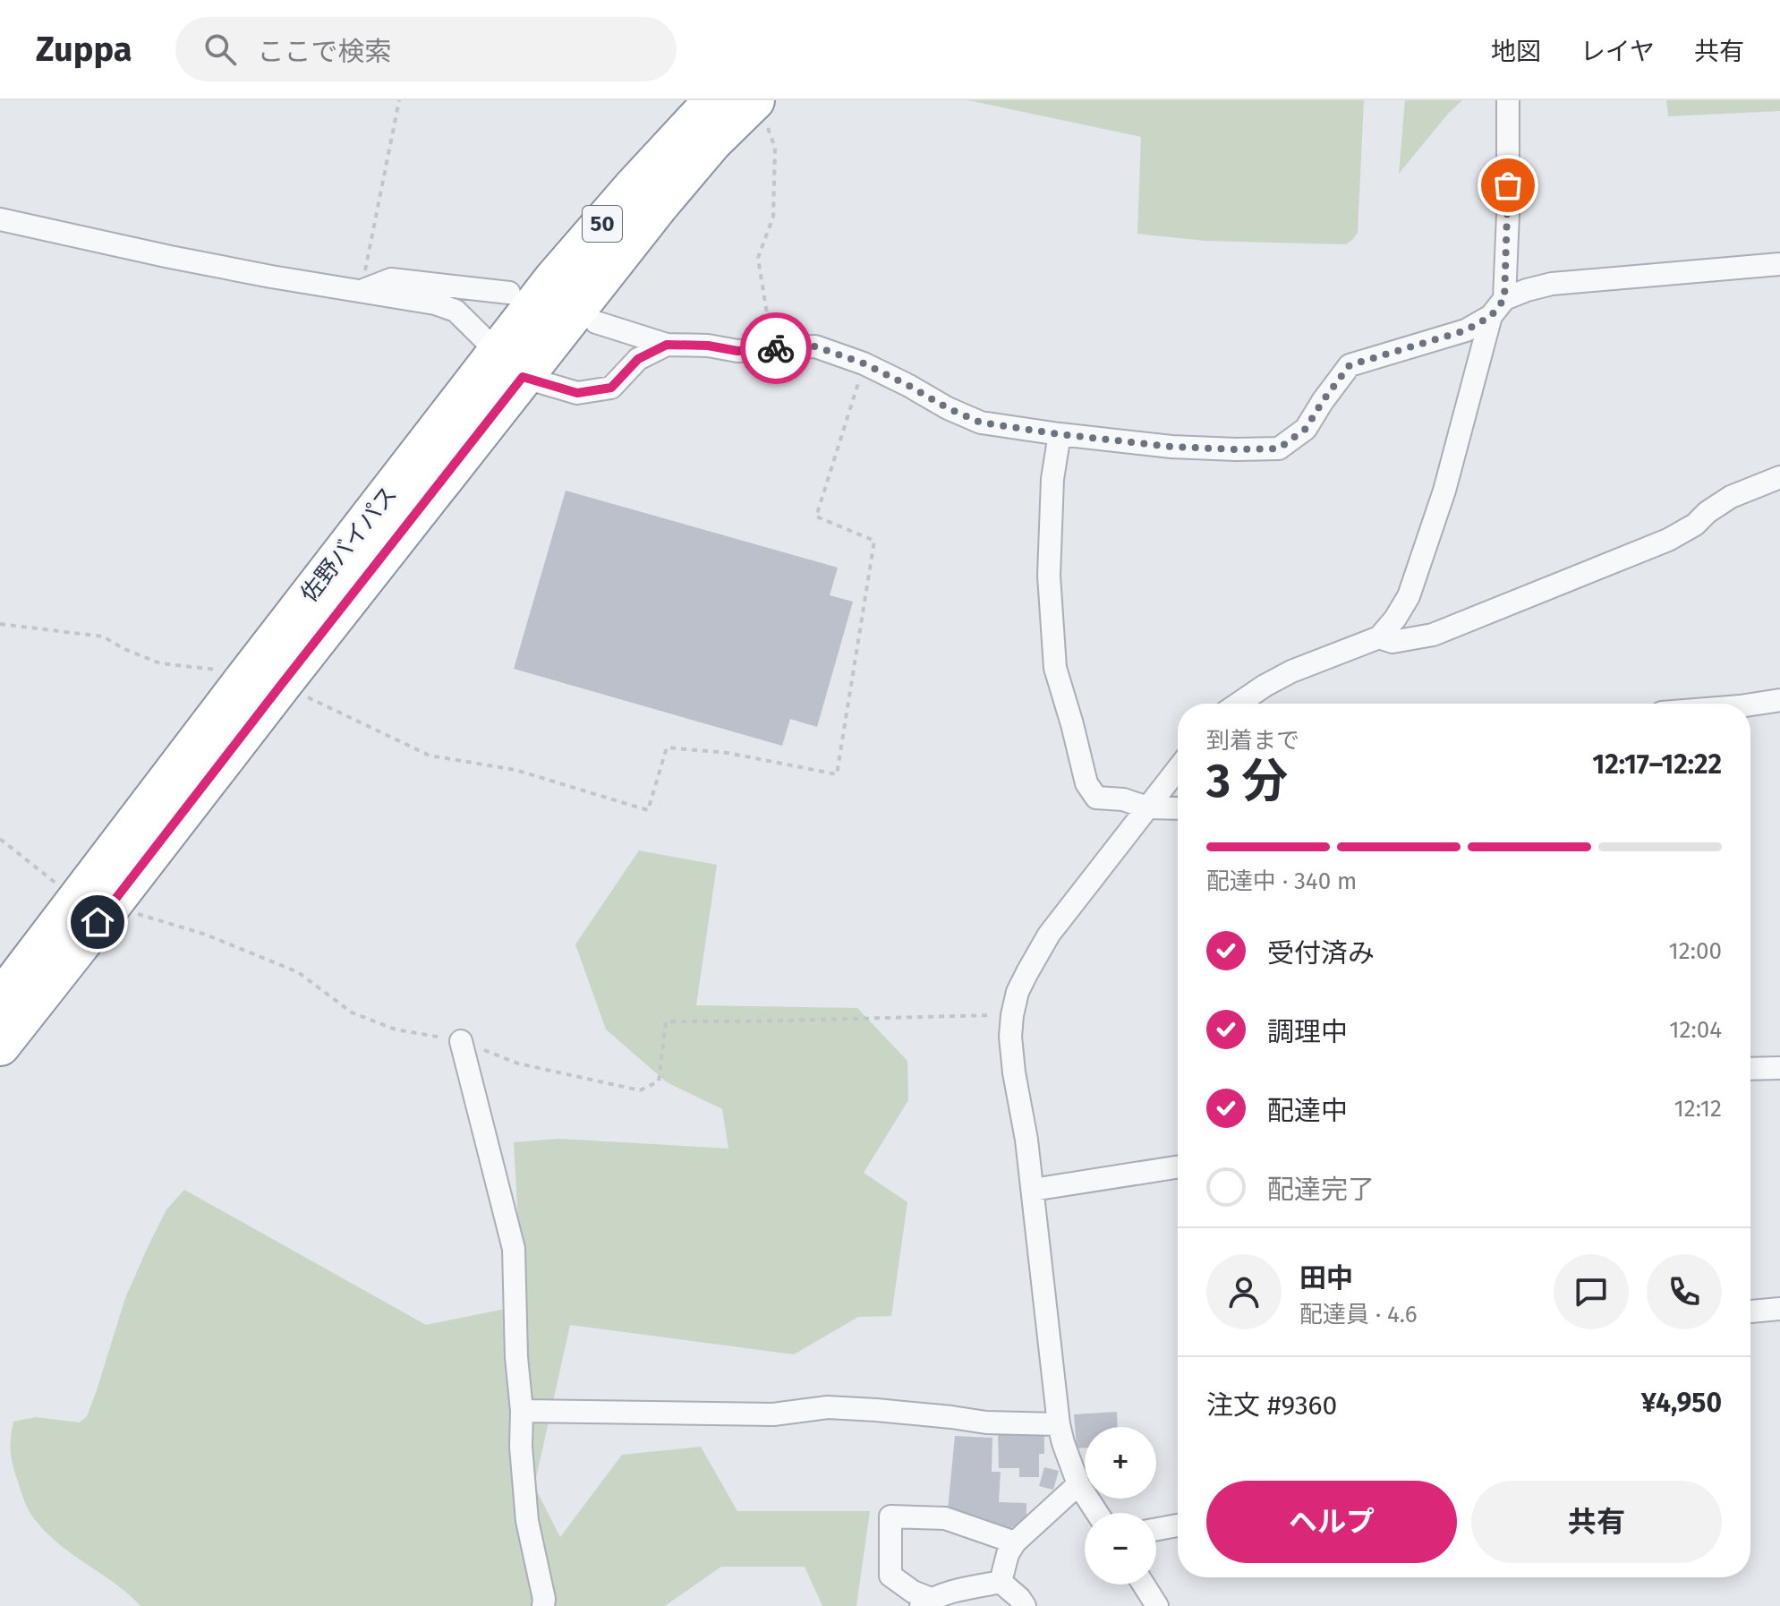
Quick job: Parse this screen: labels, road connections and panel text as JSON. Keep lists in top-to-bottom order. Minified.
{"streets":{"highway":["50","佐野バイパス"]},"page":{"header":"Zuppa","search":"ここで検索","nav":["地図","レイヤ","共有"],"heading":["3 分","到着まで","12:17–12:22"],"panel":["田中","配達員 · 4.6","注文 #9360","¥4,950"],"bar":"配達中 · 340 m","list":[["受付済み","12:00"],["調理中","12:04"],["配達中","12:12"],"配達完了"],"map_buttons":["+","−"],"buttons":["ヘルプ","共有"]}}
